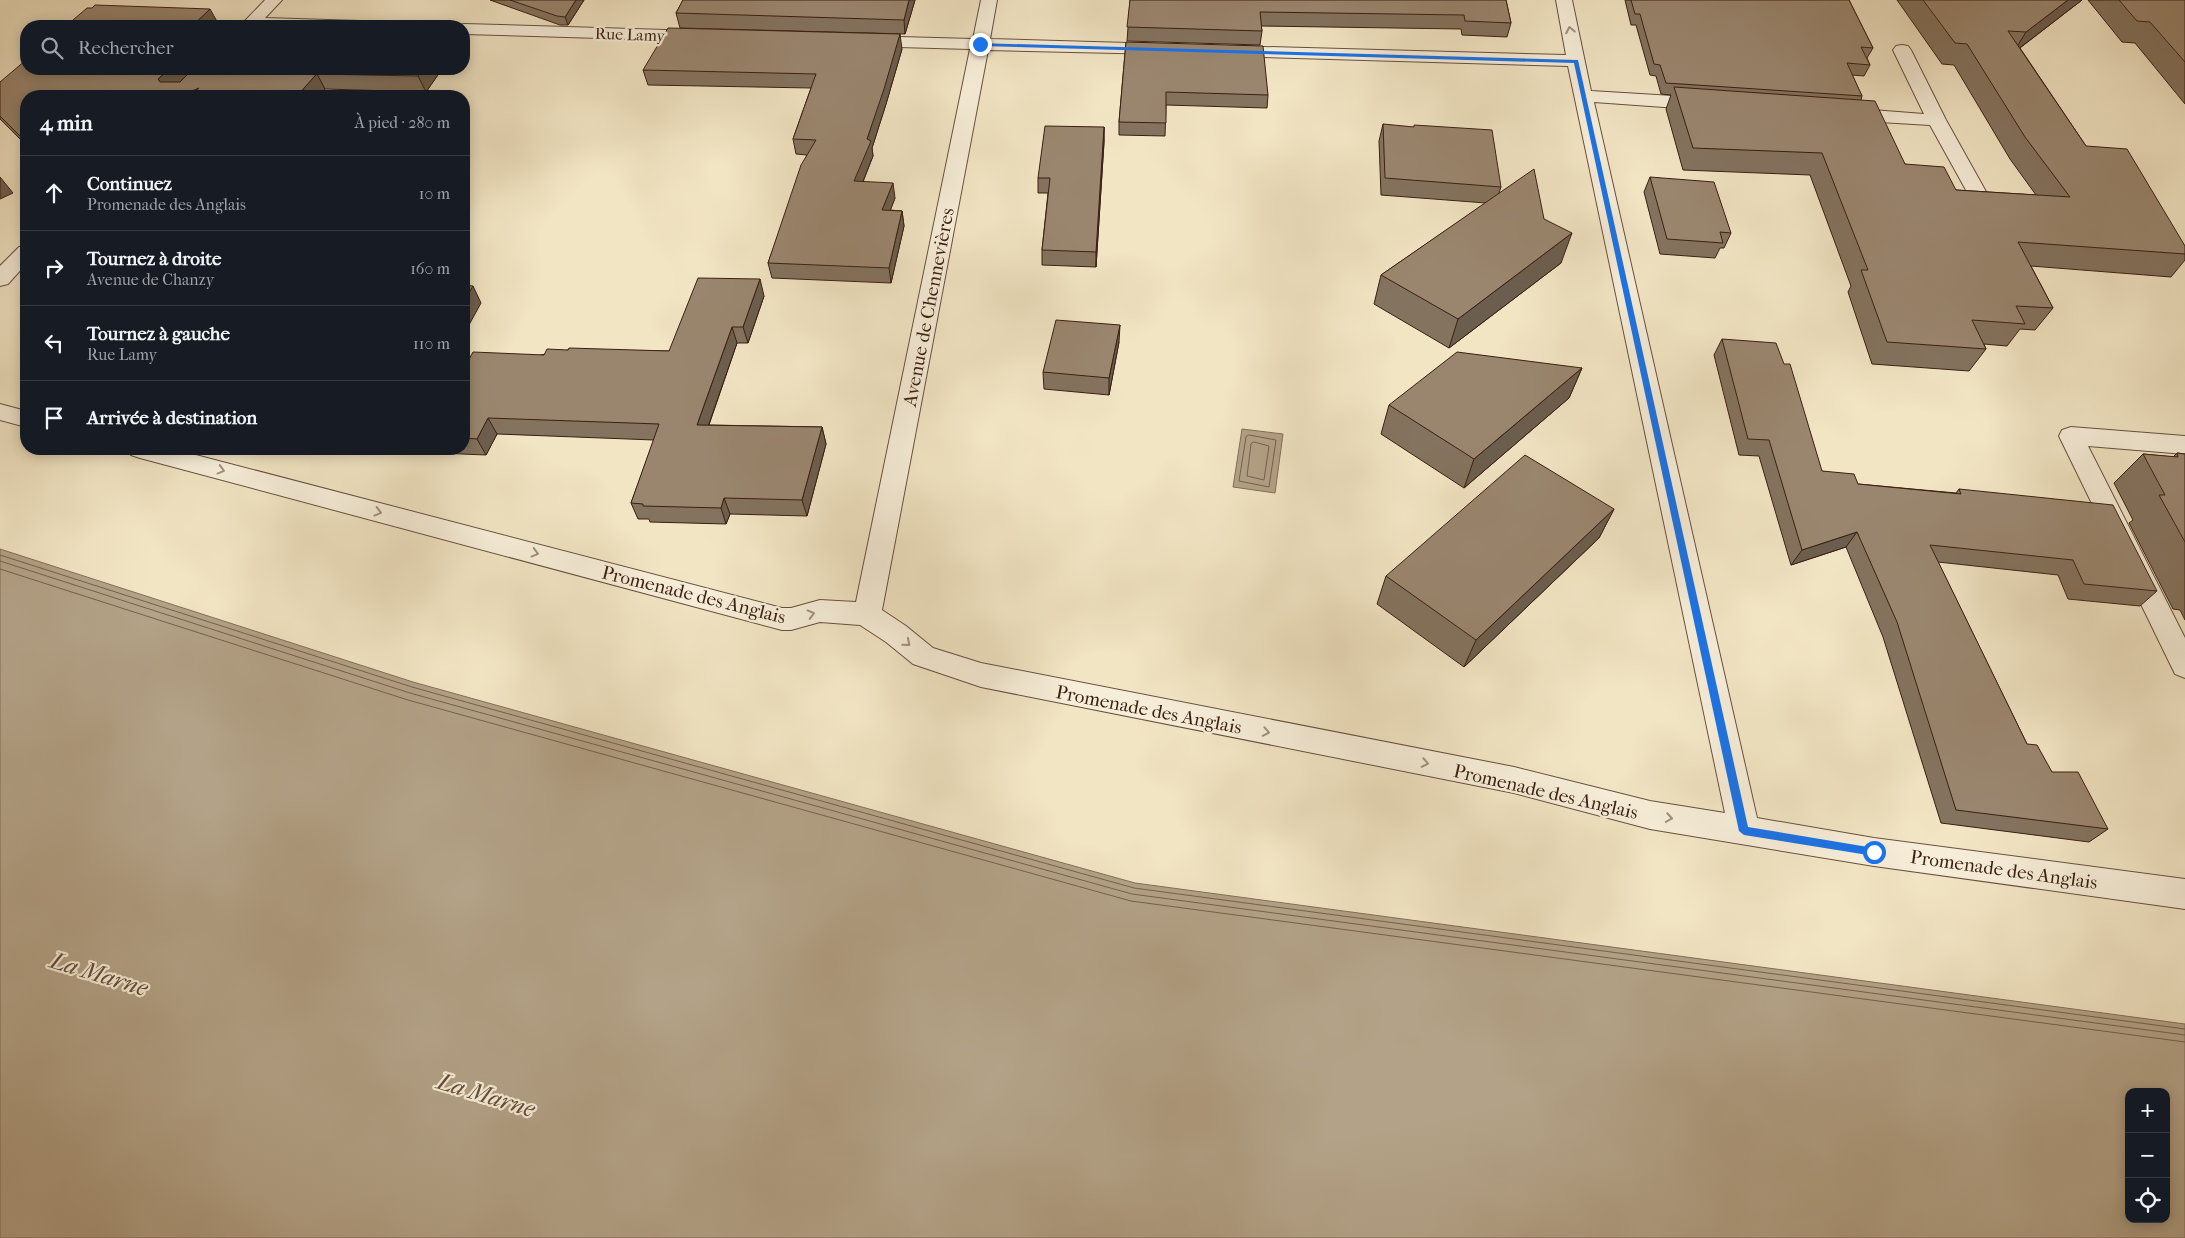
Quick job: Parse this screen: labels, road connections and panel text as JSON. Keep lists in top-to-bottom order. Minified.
{"streets":{"street":["Rue Lamy","Avenue de Chennevières","Promenade des Anglais"]},"crossings":[["Avenue de Chennevières","Promenade des Anglais"]],"one_way":["Promenade des Anglais"],"water":["La Marne"],"page":{"search":"Rechercher","heading":["4 min","À pied · 280 m"],"list":[["Continuez","Promenade des Anglais","10 m"],["Tournez à droite","Avenue de Chanzy","160 m"],["Tournez à gauche","Rue Lamy","110 m"],"Arrivée à destination"],"map_buttons":["+","−"]}}
